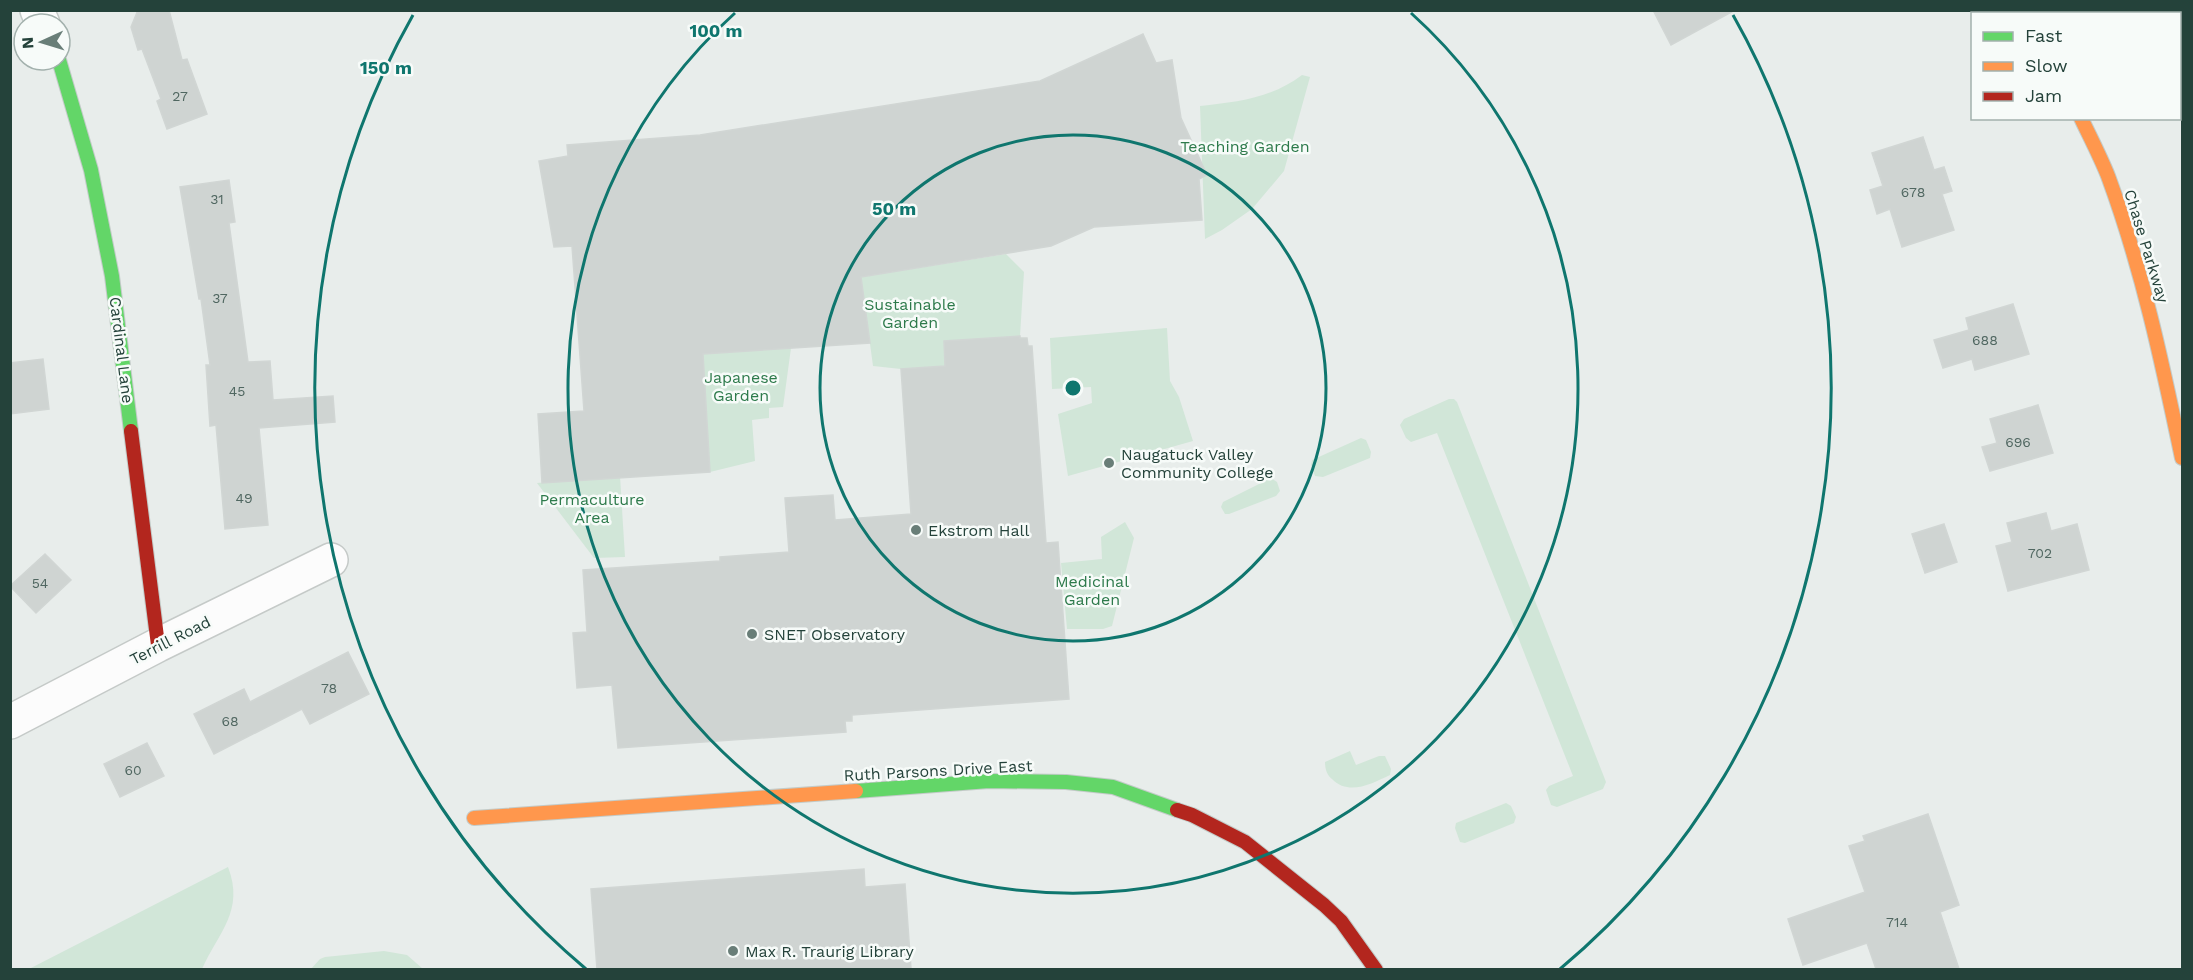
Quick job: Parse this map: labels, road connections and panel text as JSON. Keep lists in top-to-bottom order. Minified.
{"streets":{"street":["Chase Parkway","Cardinal Lane","Terrill Road","Ruth Parsons Drive East"]},"crossings":[["Cardinal Lane","Terrill Road"]],"parks":["Teaching Garden","Sustainable Garden","Japanese Garden","Permaculture Area","Medicinal Garden"],"places":["Naugatuck Valley Community College","Ekstrom Hall","SNET Observatory","Max R. Traurig Library"],"house_numbers":["27","678","31","37","688","45","696","49","702","54","78","68","60","714"],"legend":["Fast","Slow","Jam"],"north":"left","rings":["100 m","150 m","50 m"]}
